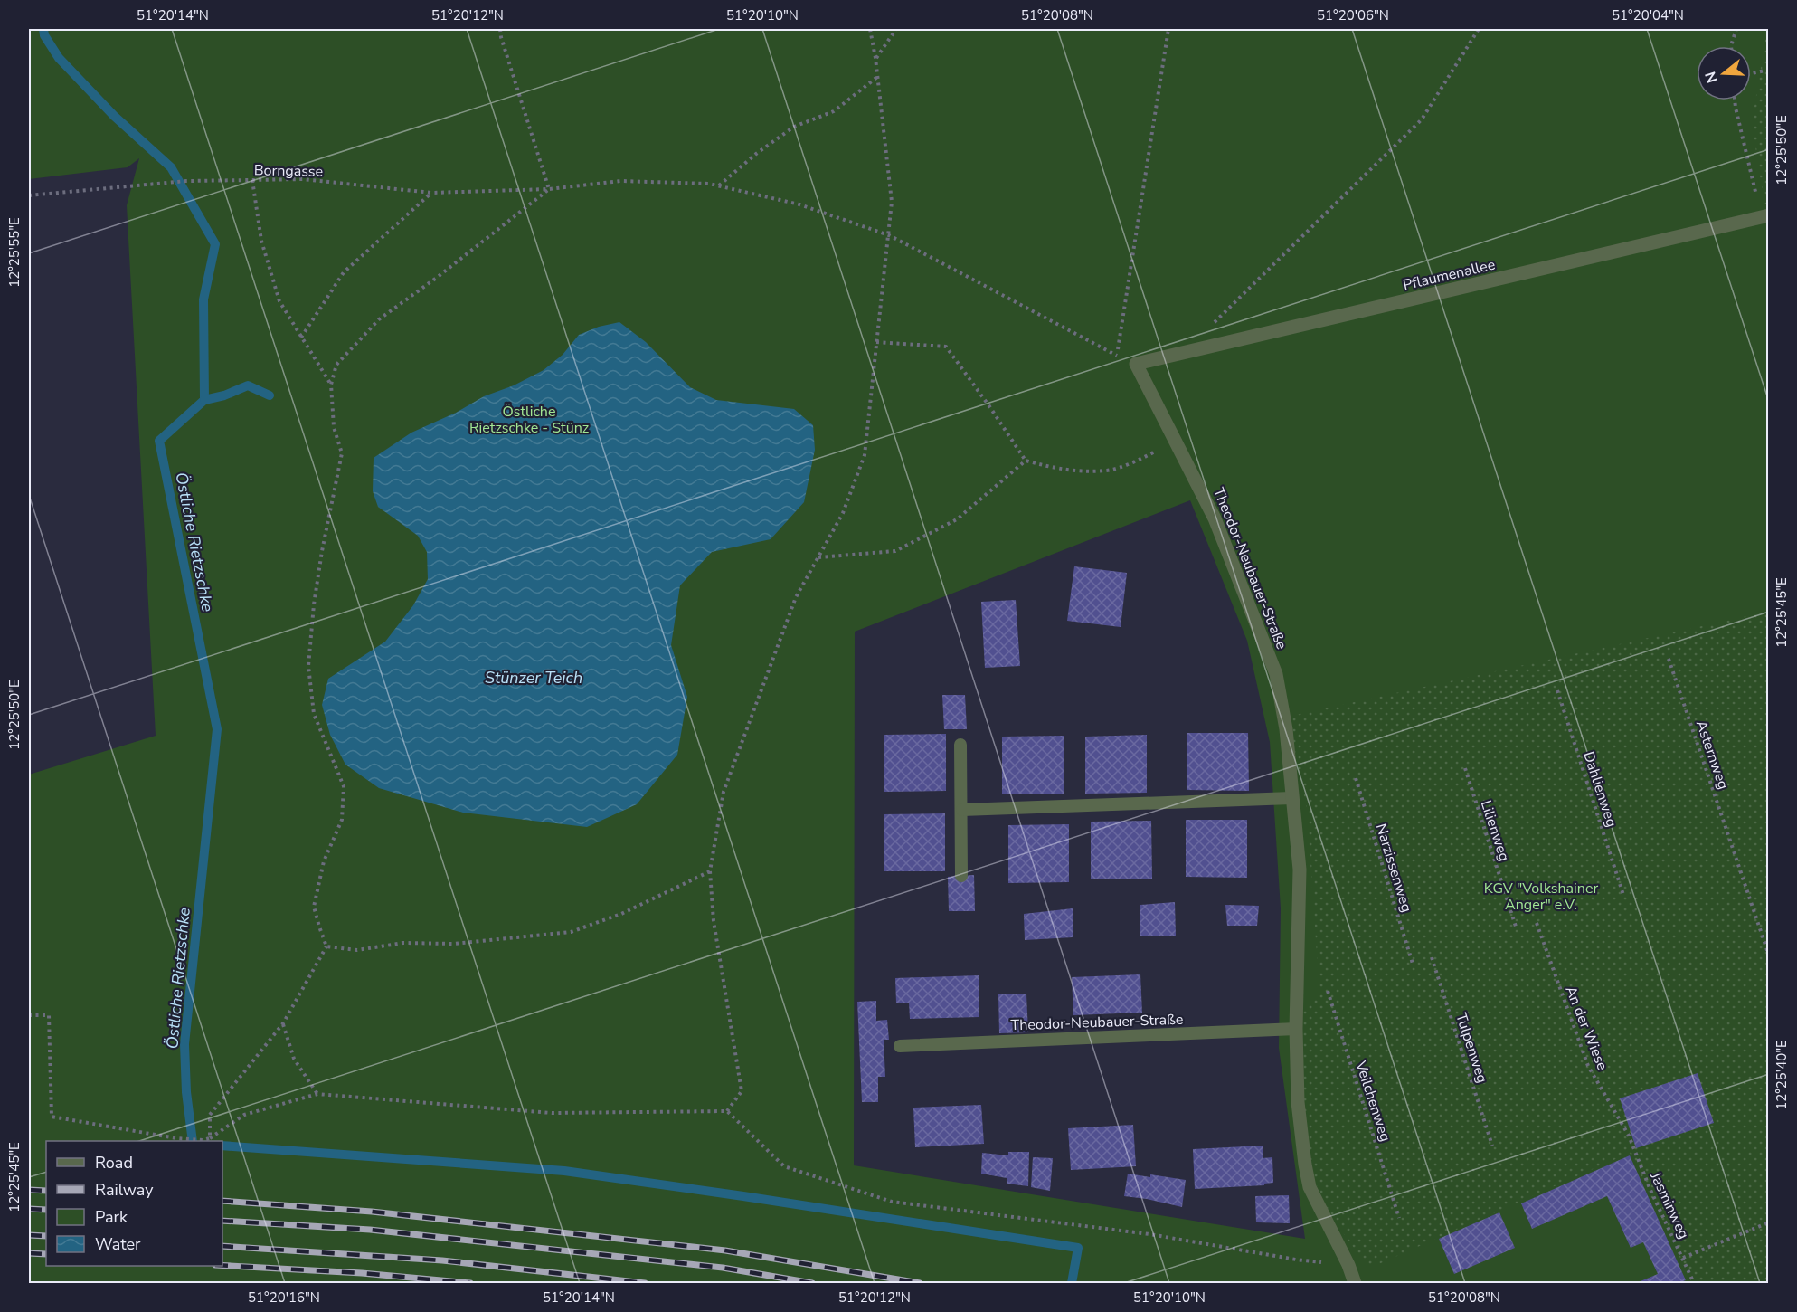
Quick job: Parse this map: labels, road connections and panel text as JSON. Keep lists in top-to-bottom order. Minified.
{"streets":{"street":["Pflaumenallee","Theodor-Neubauer-Straße"],"path":["Borngasse","Asternweg","Dahlienweg","Lilienweg","Narzissenweg","An der Wiese","Tulpenweg","Veilchenweg","Jasminweg"]},"crossings":[["Pflaumenallee","Theodor-Neubauer-Straße"],["An der Wiese","Jasminweg"]],"water":["Östliche Rietzschke","Stünzer Teich"],"parks":["Östliche Rietzschke - Stünz","KGV \"Volkshainer Anger\" e.V."],"legend":["Road","Railway","Park","Water"],"north":"left","coordinates":["51°20'14\"N","51°20'12\"N","51°20'10\"N","51°20'08\"N","51°20'06\"N","51°20'04\"N","12°25'50\"E","12°25'55\"E","12°25'45\"E","12°25'40\"E","51°20'16\"N"]}
